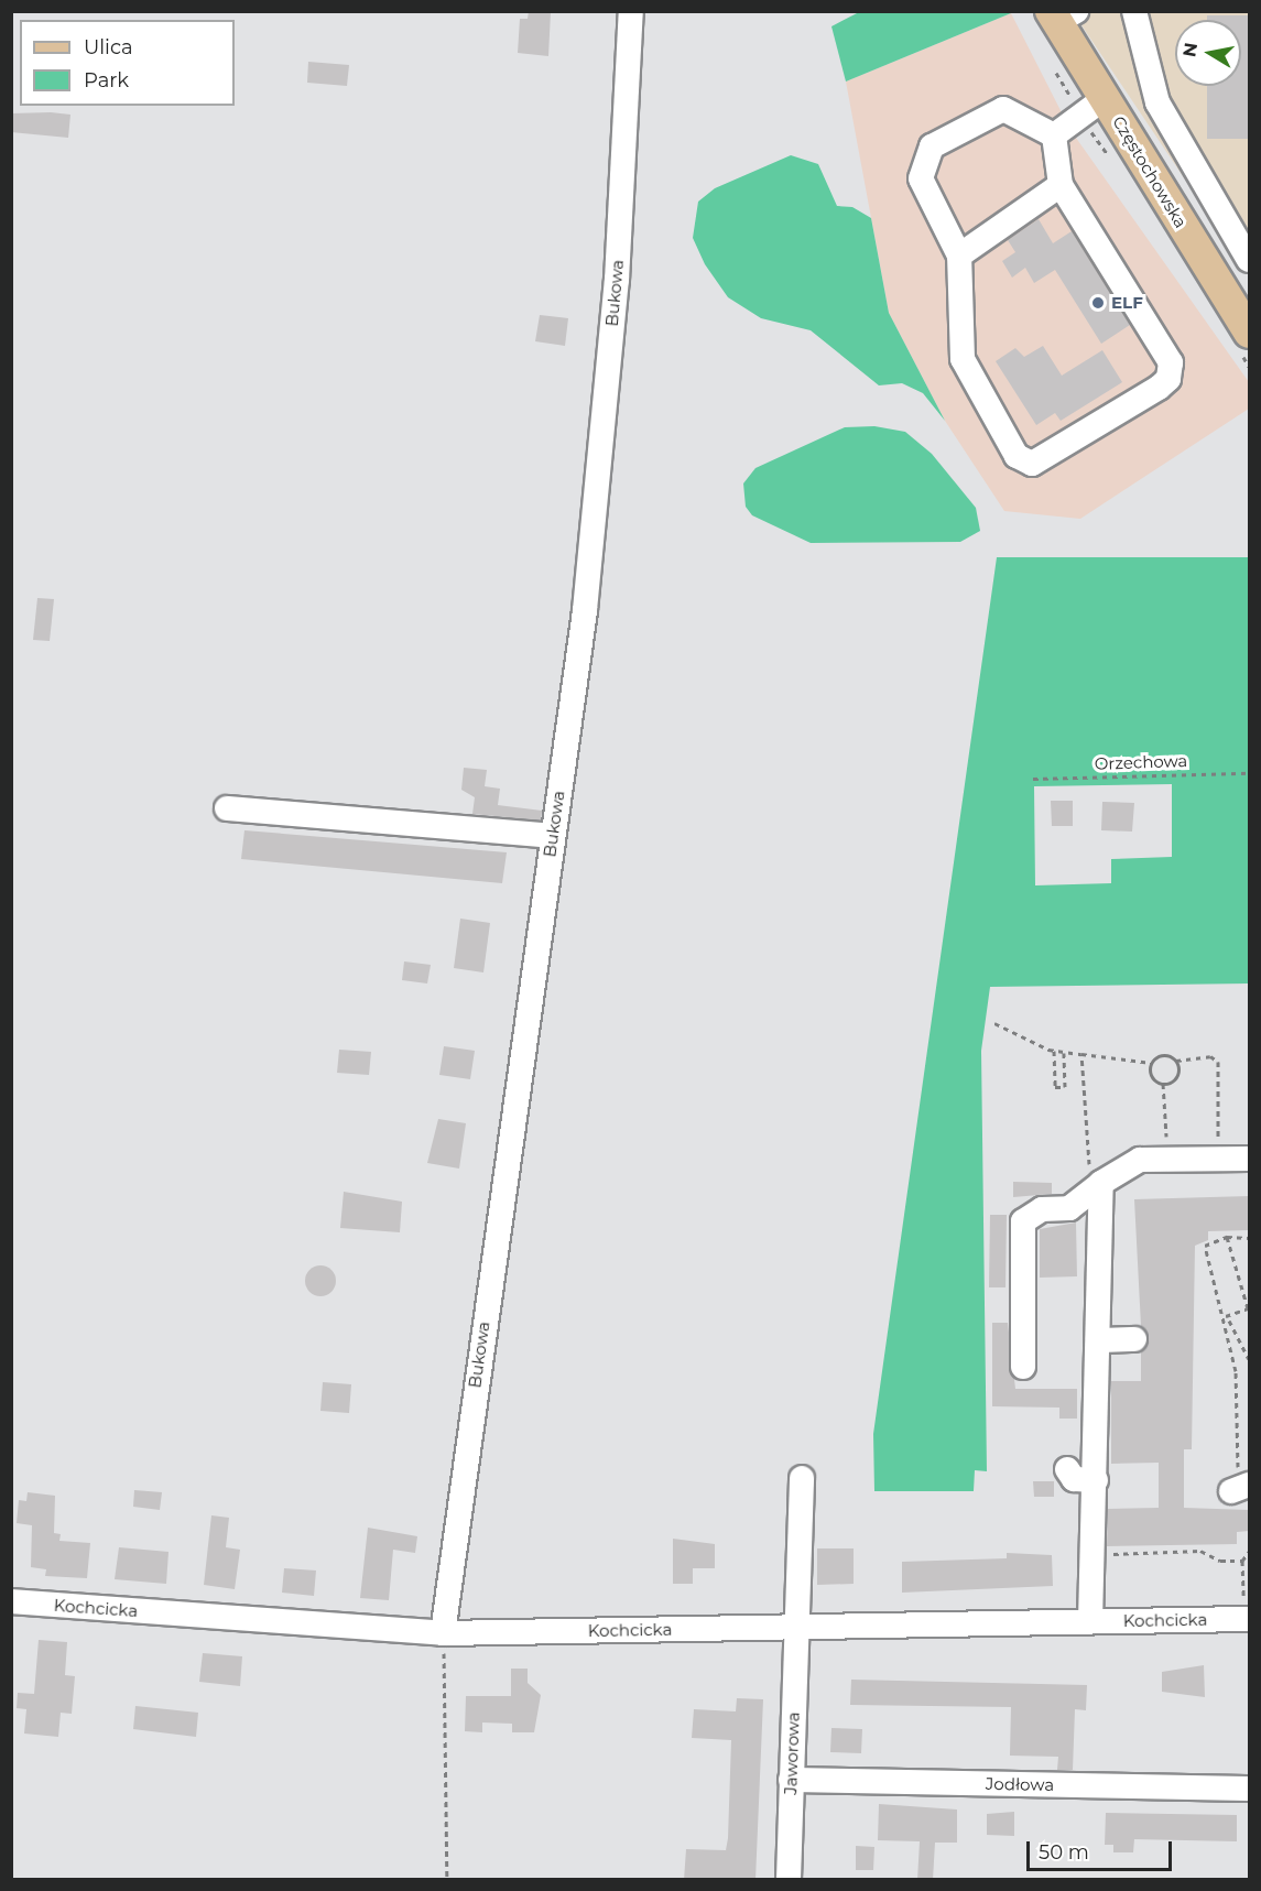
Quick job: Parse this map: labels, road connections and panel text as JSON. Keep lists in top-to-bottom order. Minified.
{"streets":{"main road":["Częstochowska"],"street":["Bukowa","Kochcicka","Jaworowa","Jodłowa"],"path":["Orzechowa"]},"crossings":[["Bukowa","Kochcicka"],["Kochcicka","Jaworowa"],["Jaworowa","Jodłowa"]],"places":["ELF"],"legend":["Ulica","Park"],"scale_bar":"50 m","north":"left"}
